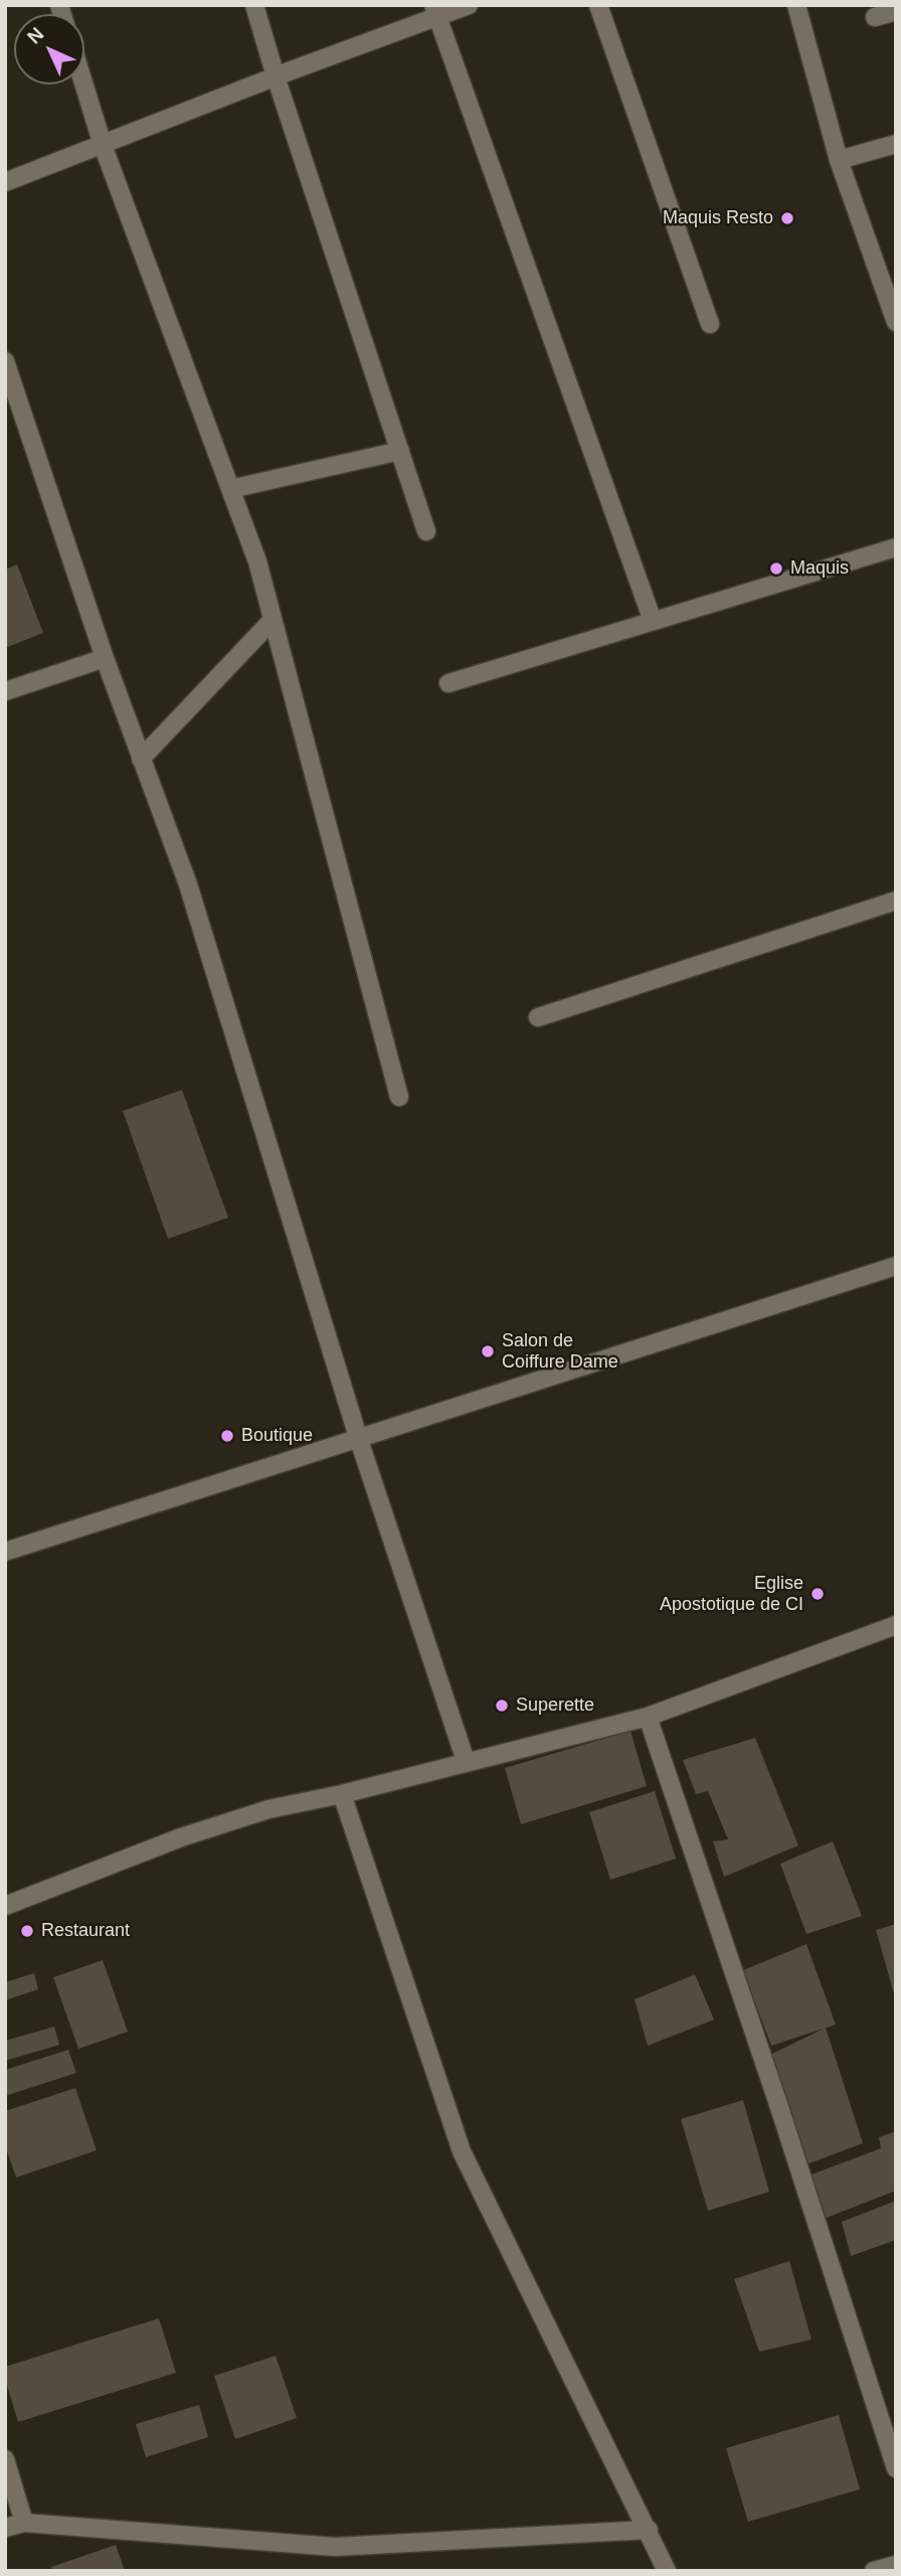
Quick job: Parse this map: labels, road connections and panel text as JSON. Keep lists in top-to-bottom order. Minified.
{"places":["Maquis Resto","Maquis","Salon de Coiffure Dame","Boutique","Eglise Apostotique de CI","Superette","Restaurant"],"north":"top left"}
